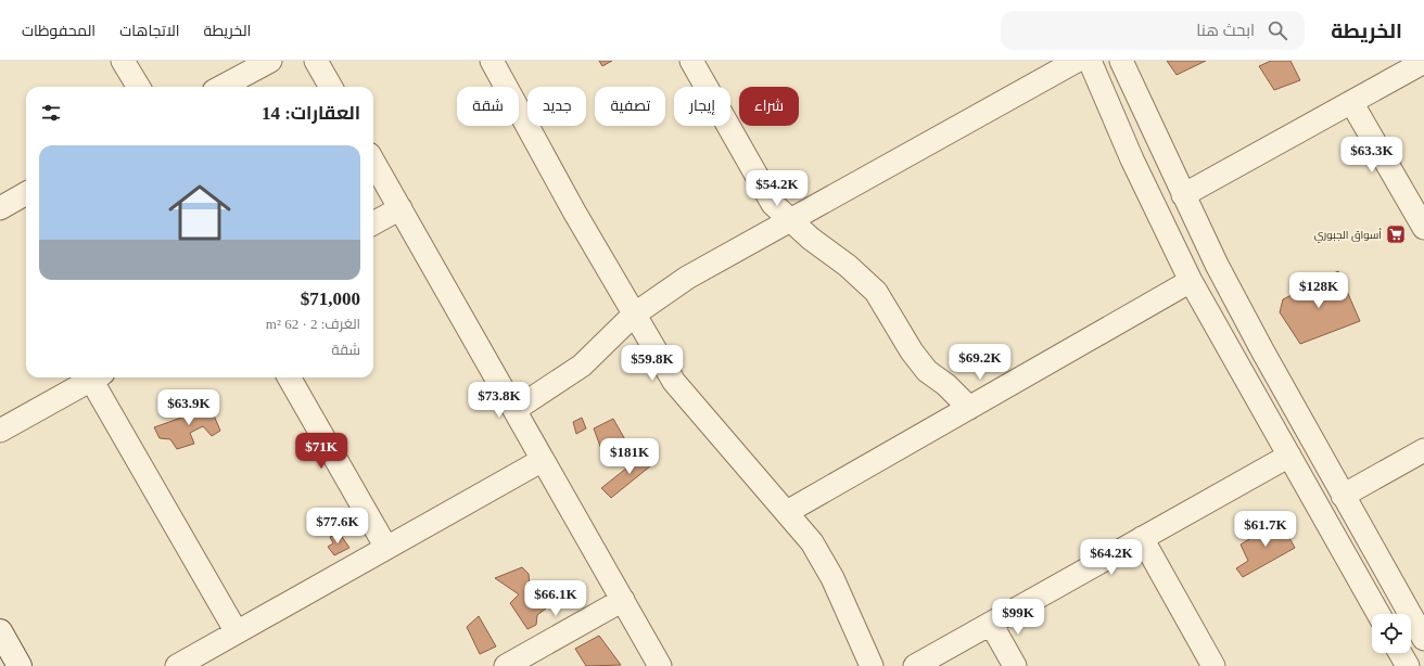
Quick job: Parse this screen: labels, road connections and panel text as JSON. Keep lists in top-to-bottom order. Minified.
{"places":{"supermarket":["أسواق الجبوري"]},"page":{"header":"الخريطة","search":"ابحث هنا","nav":["الخريطة","الاتجاهات","المحفوظات"],"chip":["شراء","إيجار","تصفية","جديد","شقة"],"heading":"العقارات: 14","price":["$63.3K","$54.2K","$128K","$69.2K","$59.8K","$73.8K","$63.9K","$71K","$181K","$77.6K","$61.7K","$64.2K","$66.1K","$99K"],"list":[{"name":"$71,000","note":"الغرف: 2 · 62 m² · شقة"}]}}
